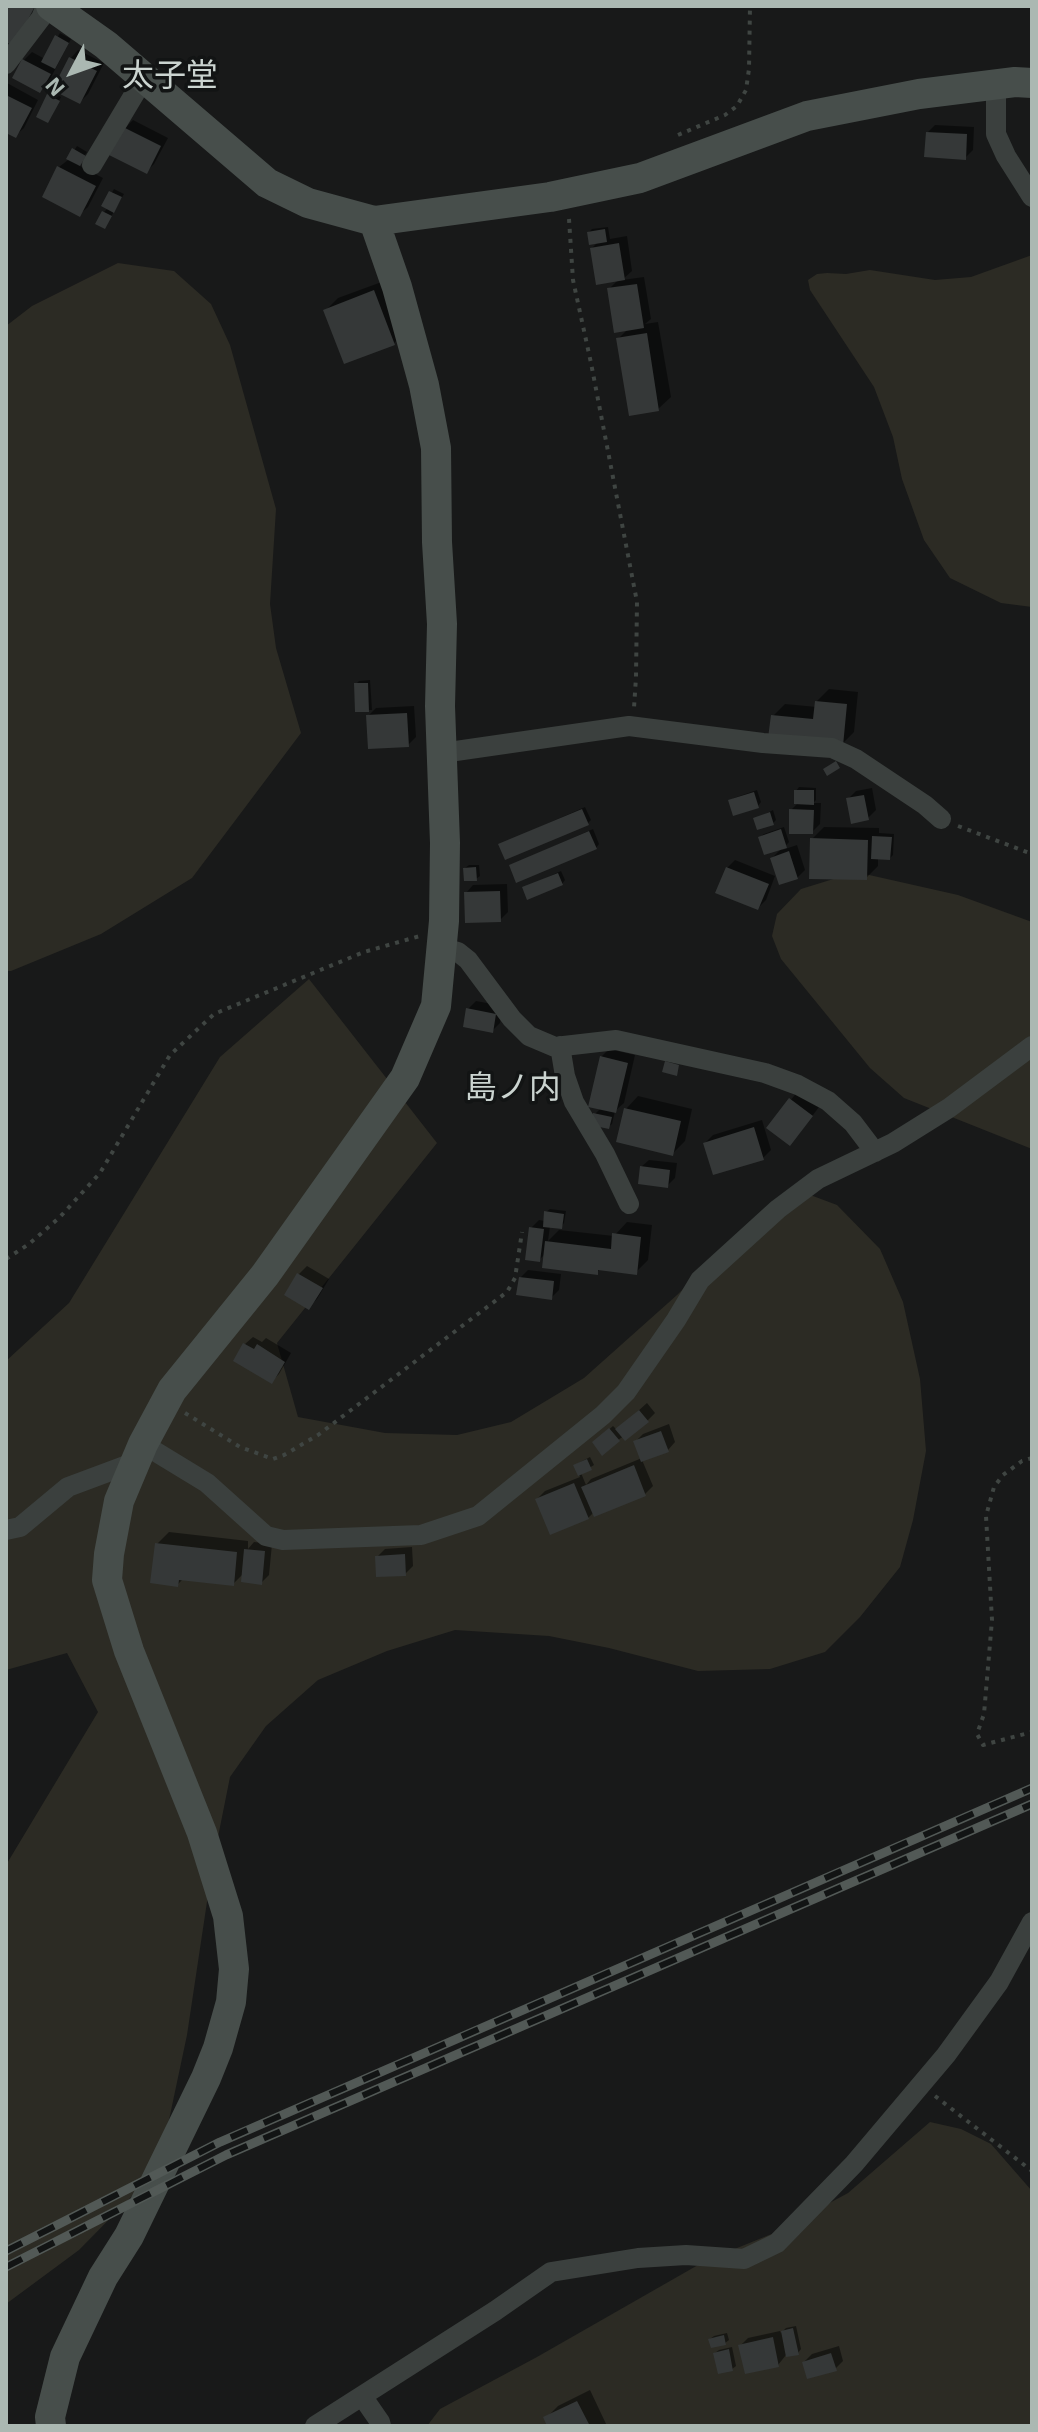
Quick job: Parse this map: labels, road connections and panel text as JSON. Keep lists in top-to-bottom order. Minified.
{"districts":["太子堂","島ノ内"],"north":"bottom left"}
